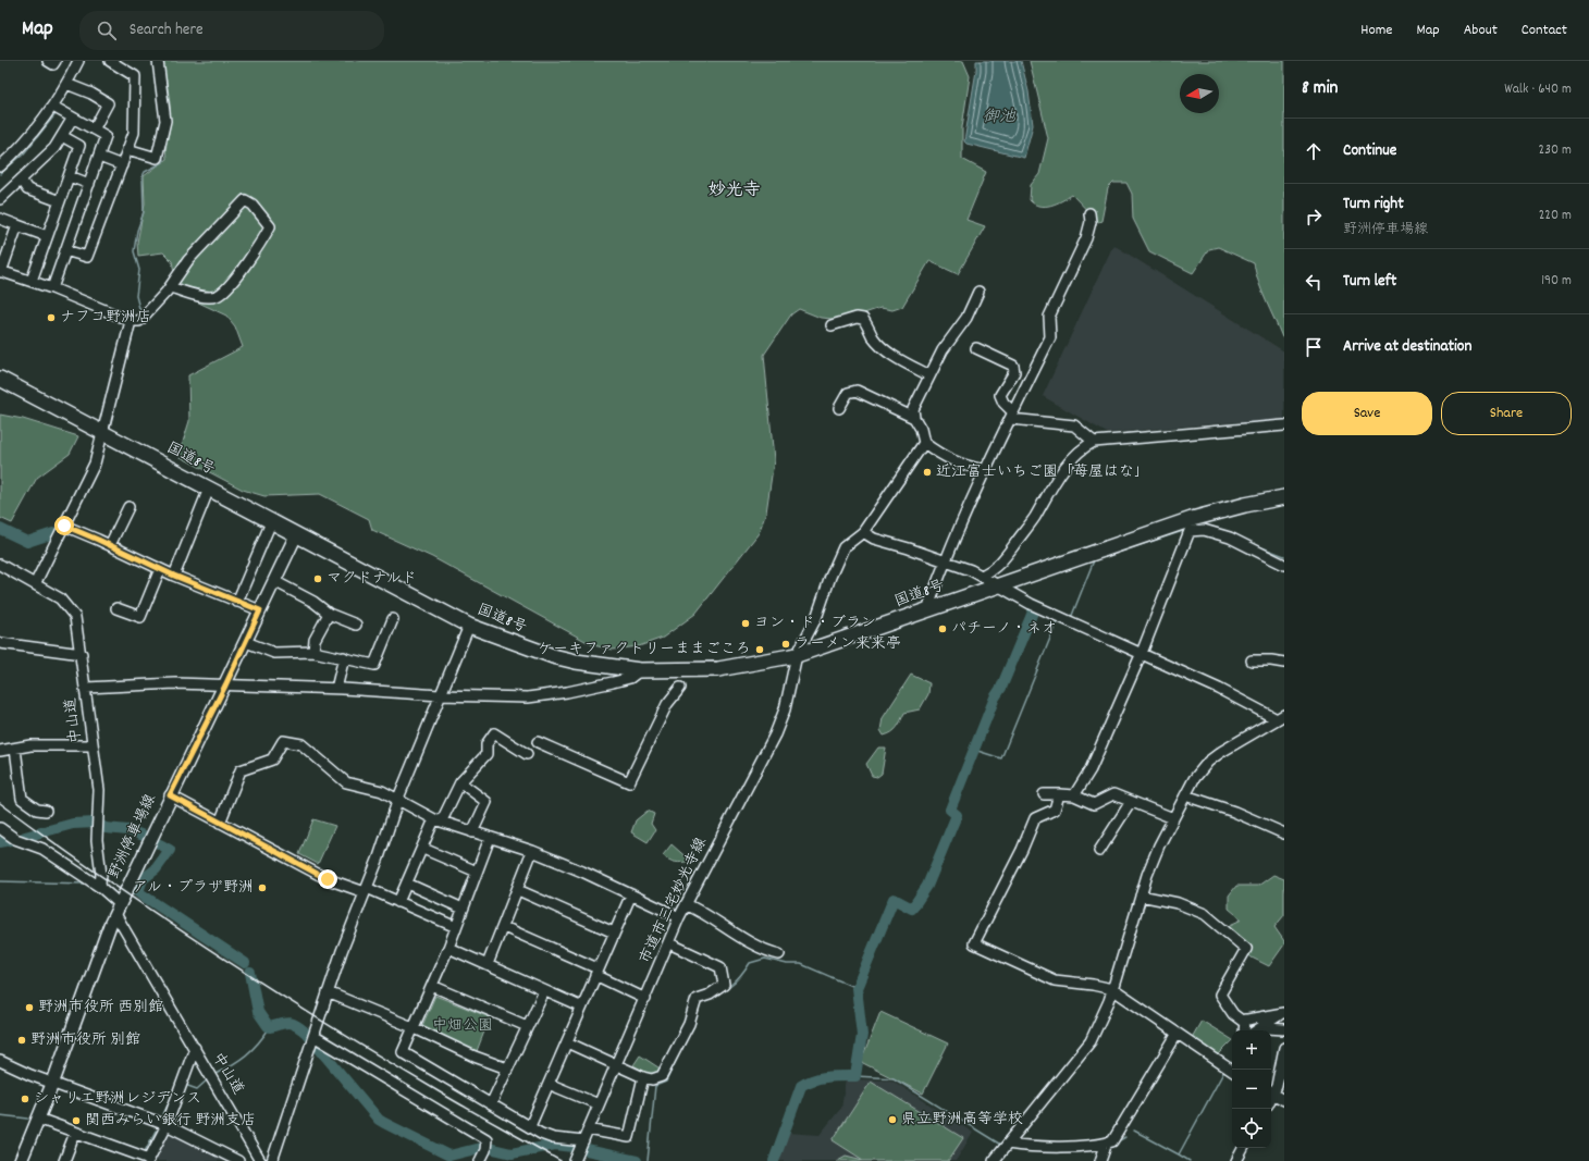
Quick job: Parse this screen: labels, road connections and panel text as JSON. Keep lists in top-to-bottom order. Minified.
{"streets":{"highway":["国道8号"],"main road":["野洲停車場線"],"street":["中山道","市道市三宅妙光寺線"]},"crossings":[["国道8号","野洲停車場線"],["国道8号","市道市三宅妙光寺線"],["中山道","野洲停車場線"]],"districts":["妙光寺"],"water":["御池"],"parks":["中畑公園"],"places":["ナフコ野洲店","近江富士いちご園「苺屋はな」","マクドナルド","ヨン・ド・ブラン","パチーノ・ネオ","ラーメン来来亭","ケーキファクトリーままごころ","アル・プラザ野洲","野洲市役所 西別館","野洲市役所 別館","シャリエ野洲レジデンス","県立野洲高等学校","関西みらい銀行 野洲支店"],"north":"left","page":{"header":"Map","search":"Search here","nav":["Home","Map","About","Contact"],"heading":["8 min","Walk · 640 m"],"list":[["Continue","230 m"],["Turn right","野洲停車場線","220 m"],["Turn left","190 m"],"Arrive at destination"],"buttons":["Save","Share"],"map_buttons":["+","−"]}}
